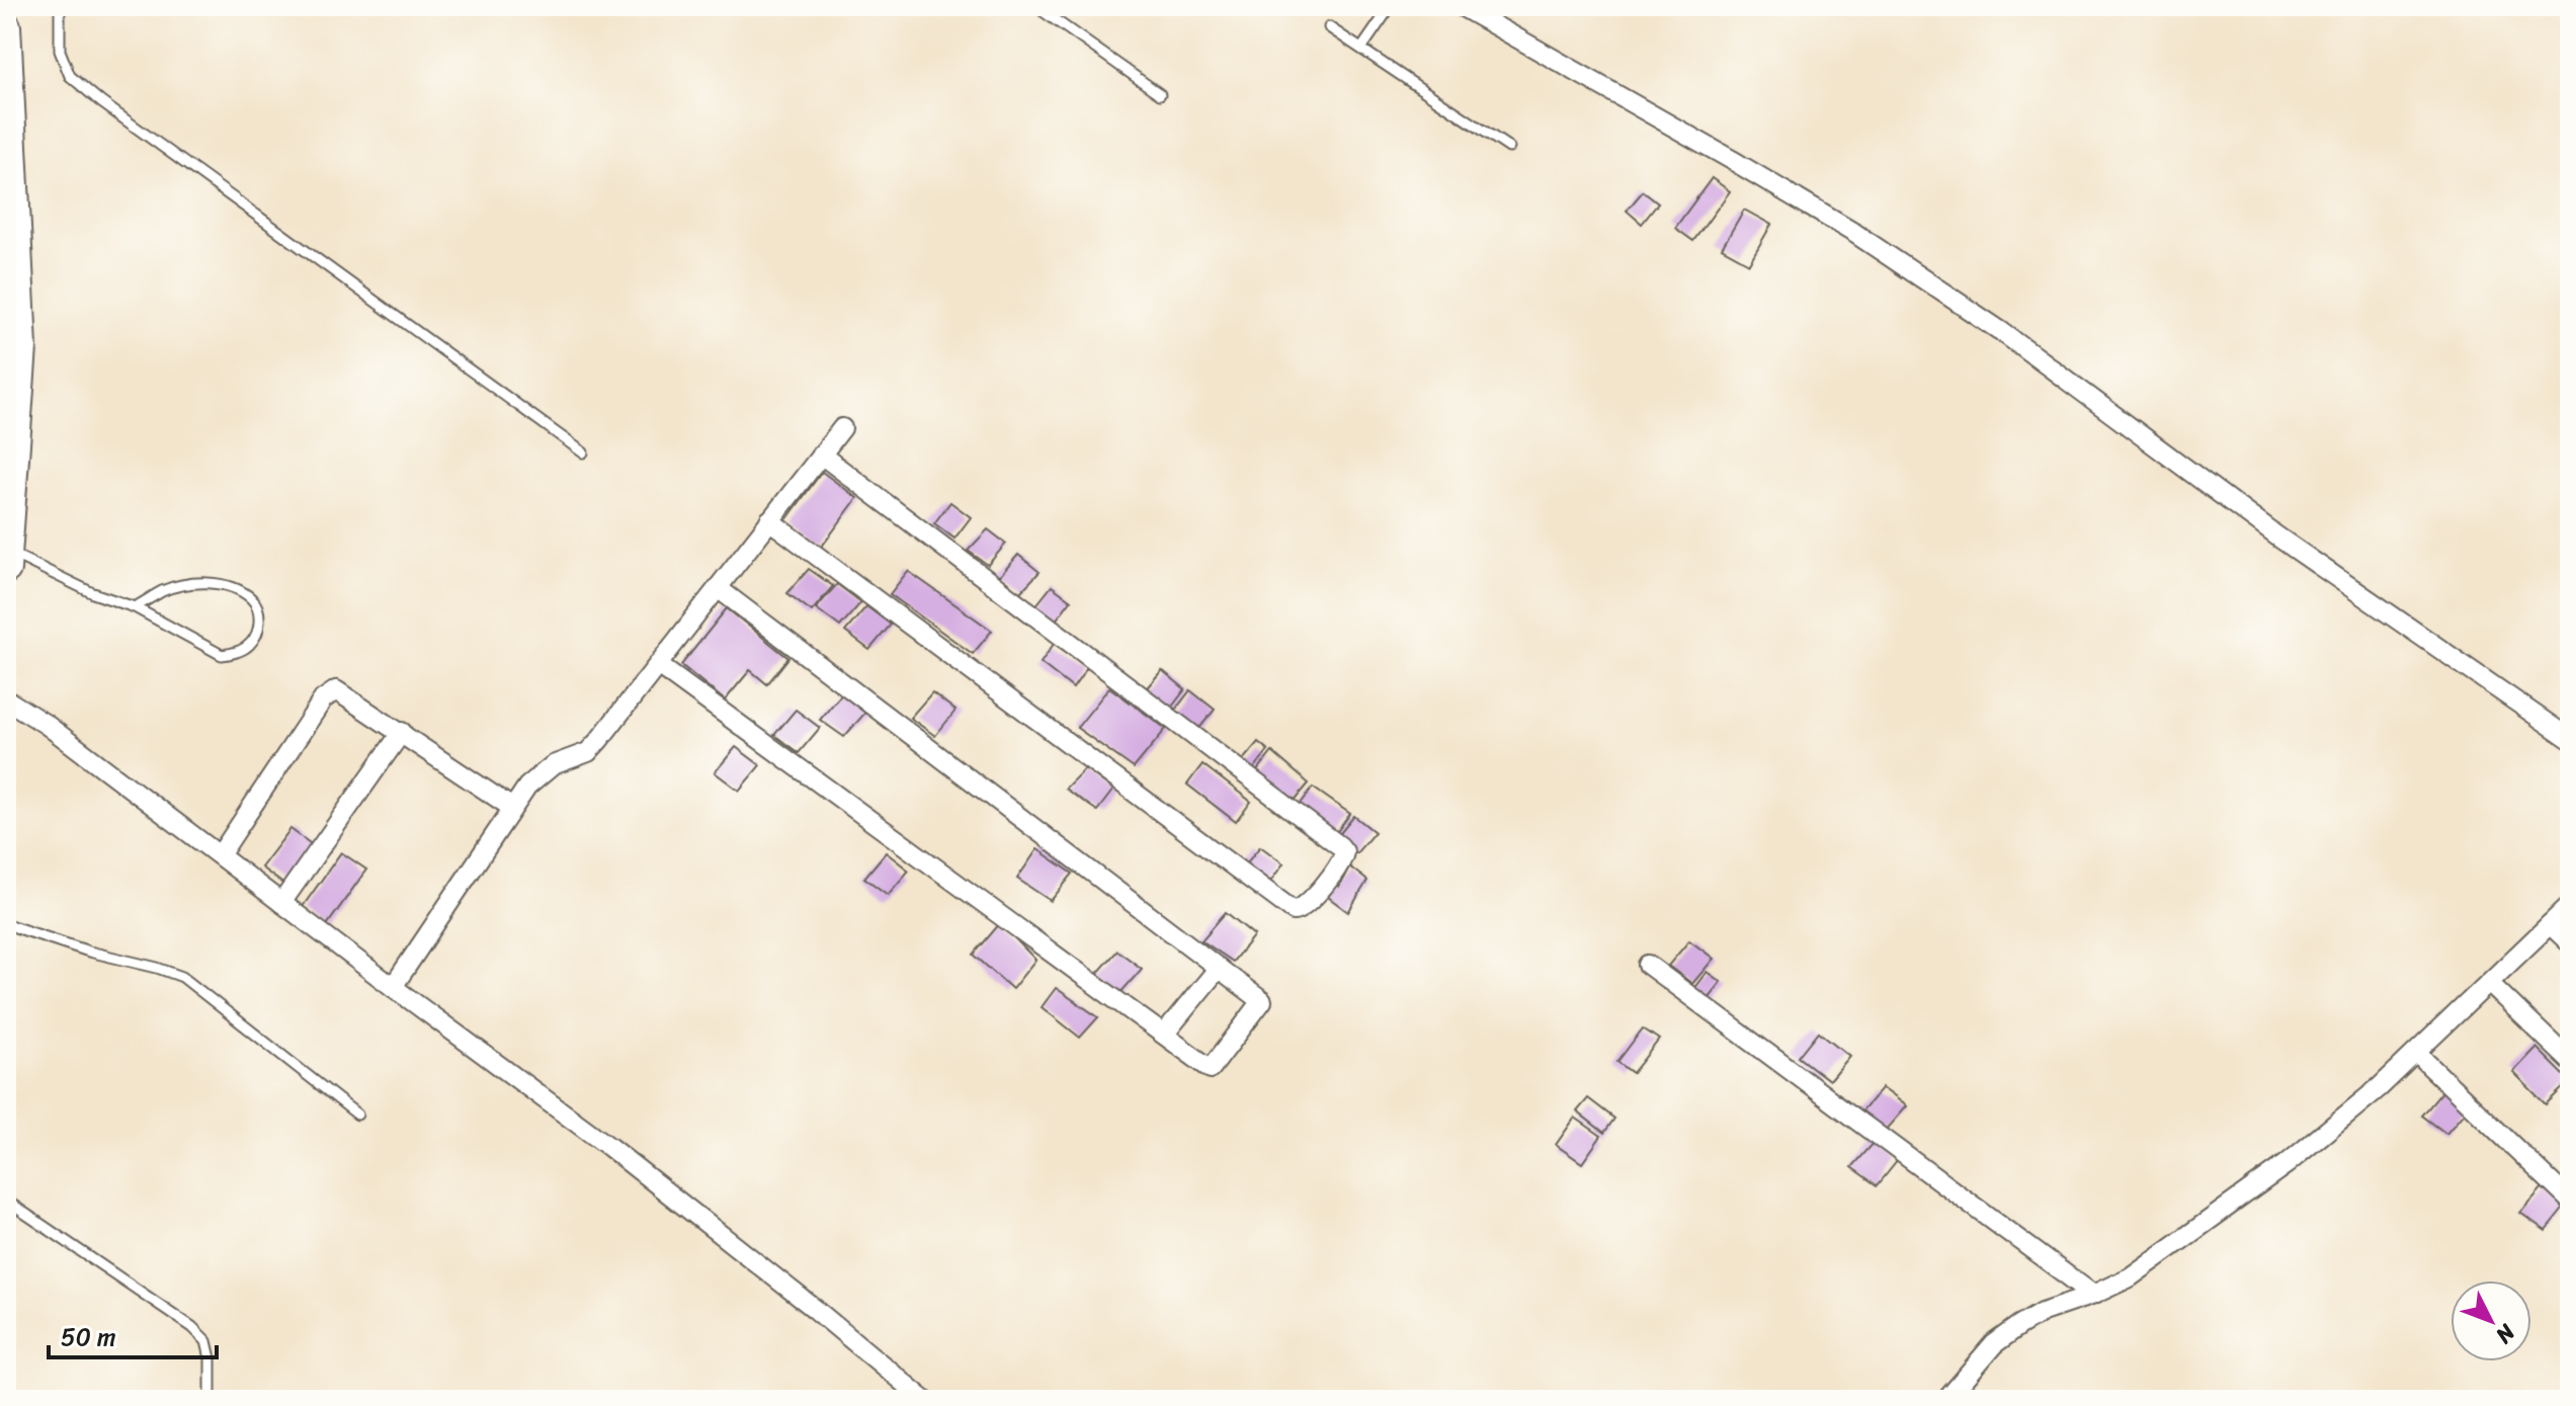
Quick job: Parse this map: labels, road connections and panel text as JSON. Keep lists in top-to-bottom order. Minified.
{"scale_bar":"50 m","north":"bottom right"}
